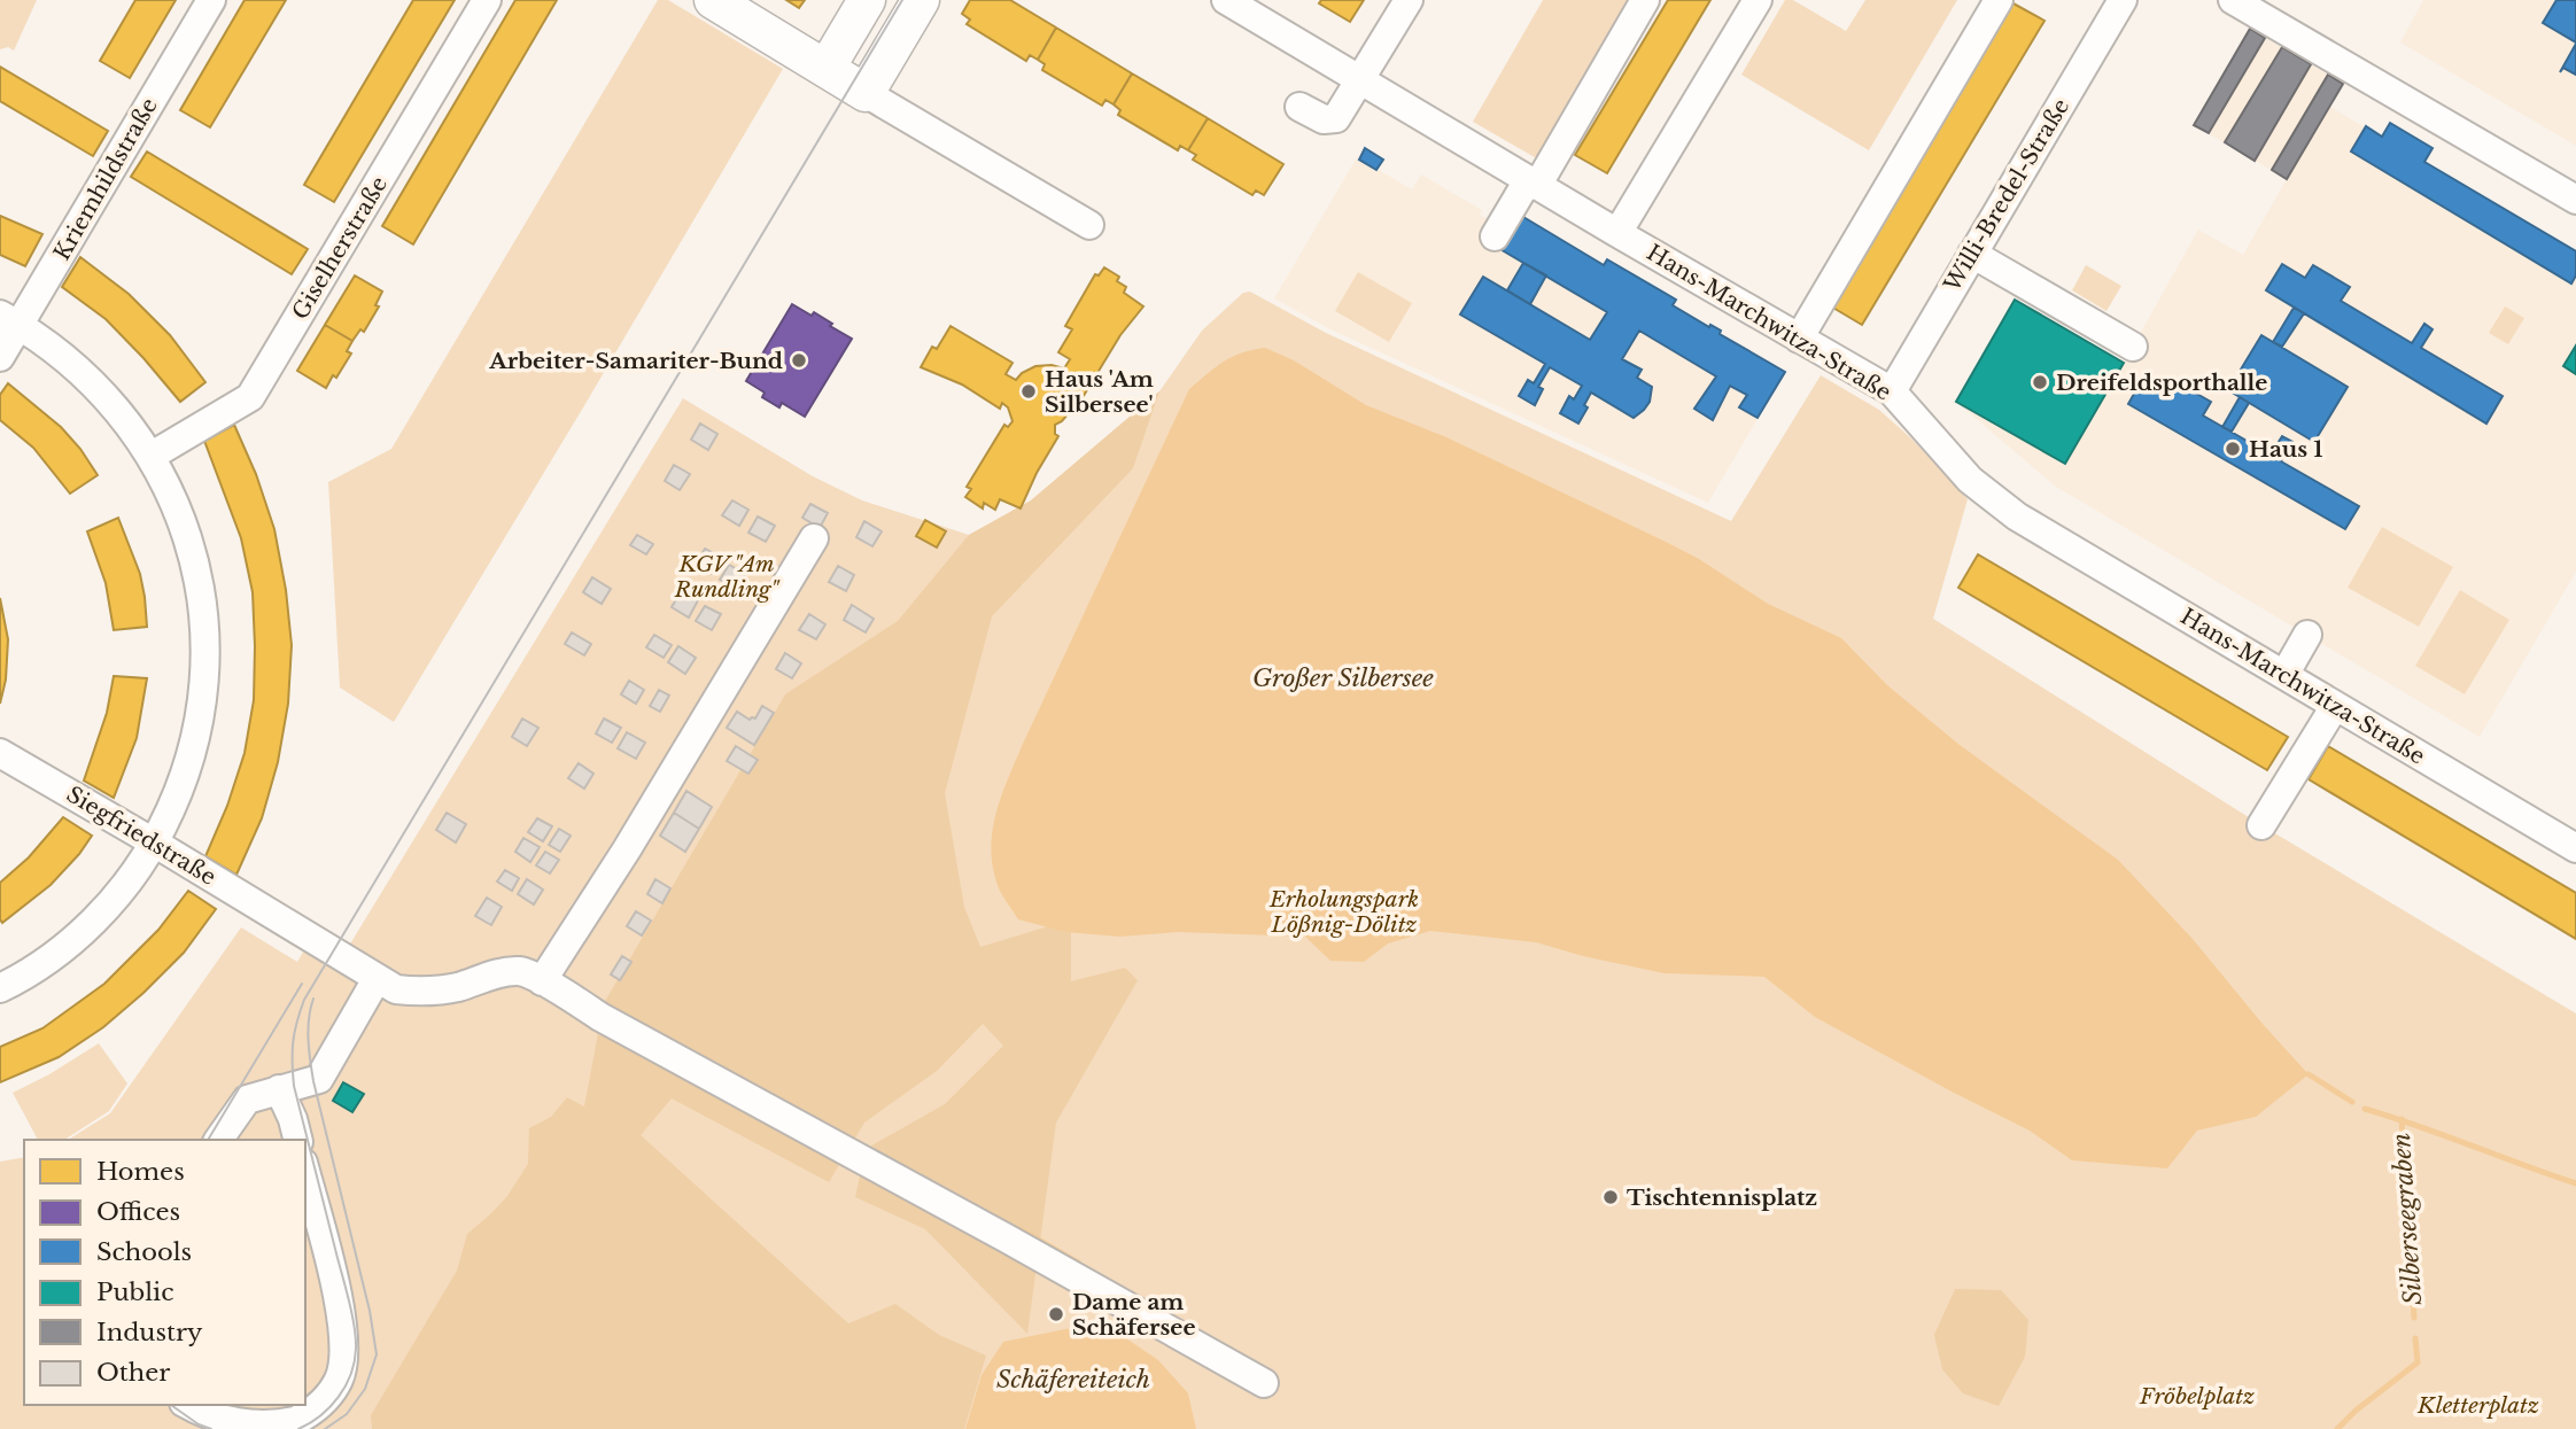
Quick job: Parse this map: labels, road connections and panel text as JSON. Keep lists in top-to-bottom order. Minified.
{"streets":{"street":["Kriemhildstraße","Willi-Bredel-Straße","Giselherstraße","Hans-Marchwitza-Straße","Siegfriedstraße"]},"crossings":[["Willi-Bredel-Straße","Hans-Marchwitza-Straße"]],"water":["Großer Silbersee","Silberseegraben","Schäfereiteich"],"parks":["KGV \"Am Rundling\"","Erholungspark Lößnig-Dölitz","Fröbelplatz","Kletterplatz"],"places":["Arbeiter-Samariter-Bund","Dreifeldsporthalle","Haus 'Am Silbersee'","Haus 1","Tischtennisplatz","Dame am Schäfersee"],"legend":["Homes","Offices","Schools","Public","Industry","Other"]}
